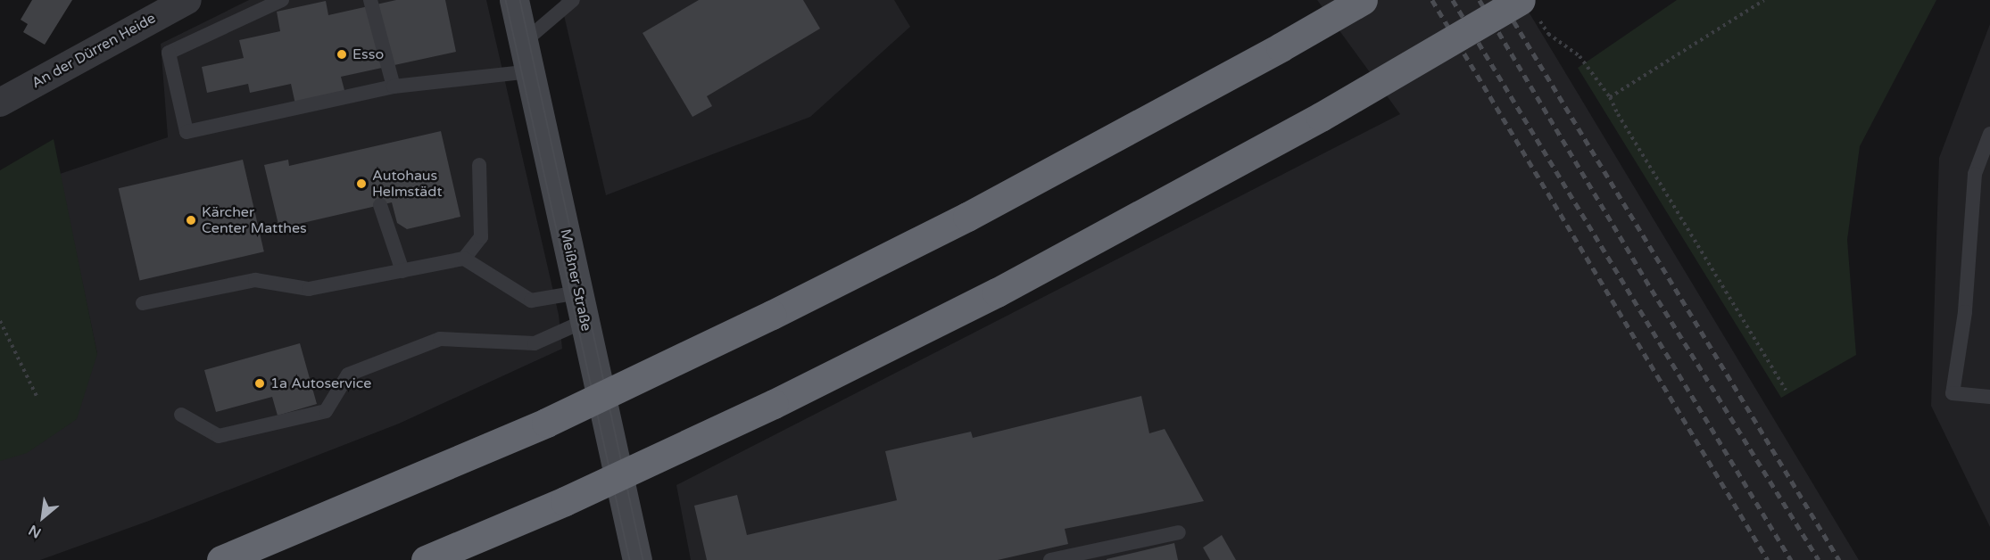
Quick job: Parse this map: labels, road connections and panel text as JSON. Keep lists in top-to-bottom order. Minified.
{"streets":{"main road":["Meißner Straße"],"street":["An der Dürren Heide"]},"places":["Esso","Autohaus Helmstädt","Kärcher Center Matthes","1a Autoservice"],"north":"bottom left"}
